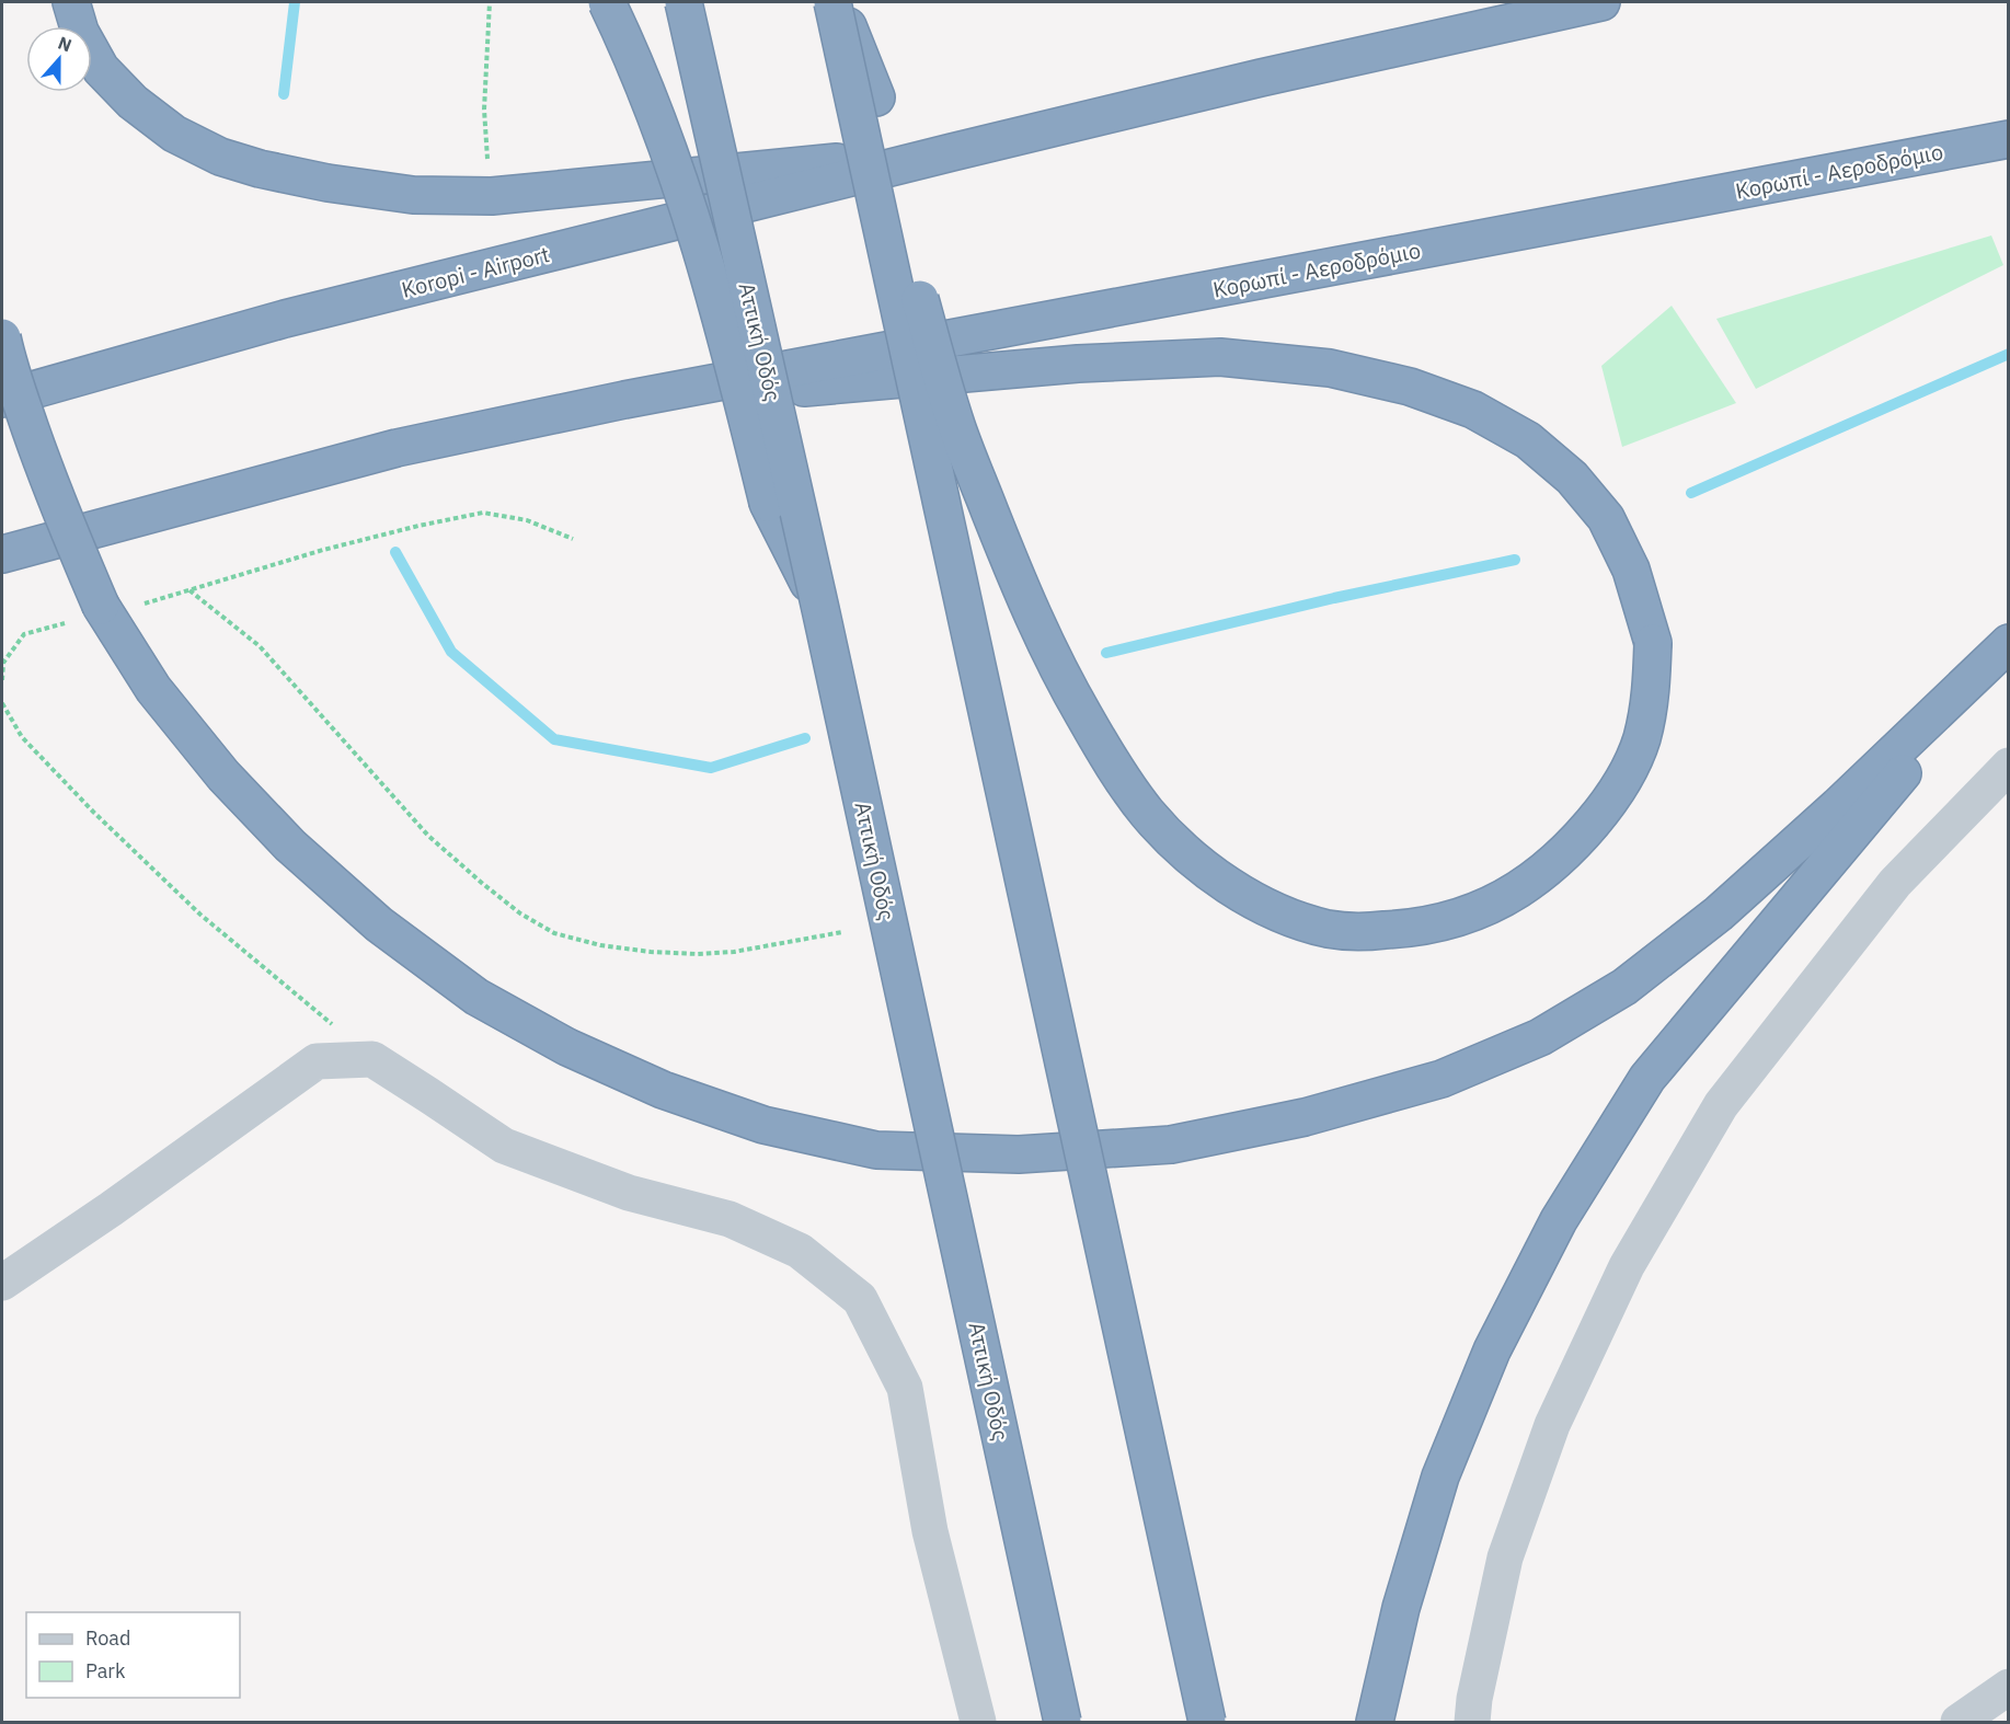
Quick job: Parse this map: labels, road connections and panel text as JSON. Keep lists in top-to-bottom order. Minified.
{"streets":{"highway":["Κορωπί - Αεροδρόμιο","Koropi - Airport","Αττική Οδός"]},"legend":["Road","Park"],"north":"top"}
